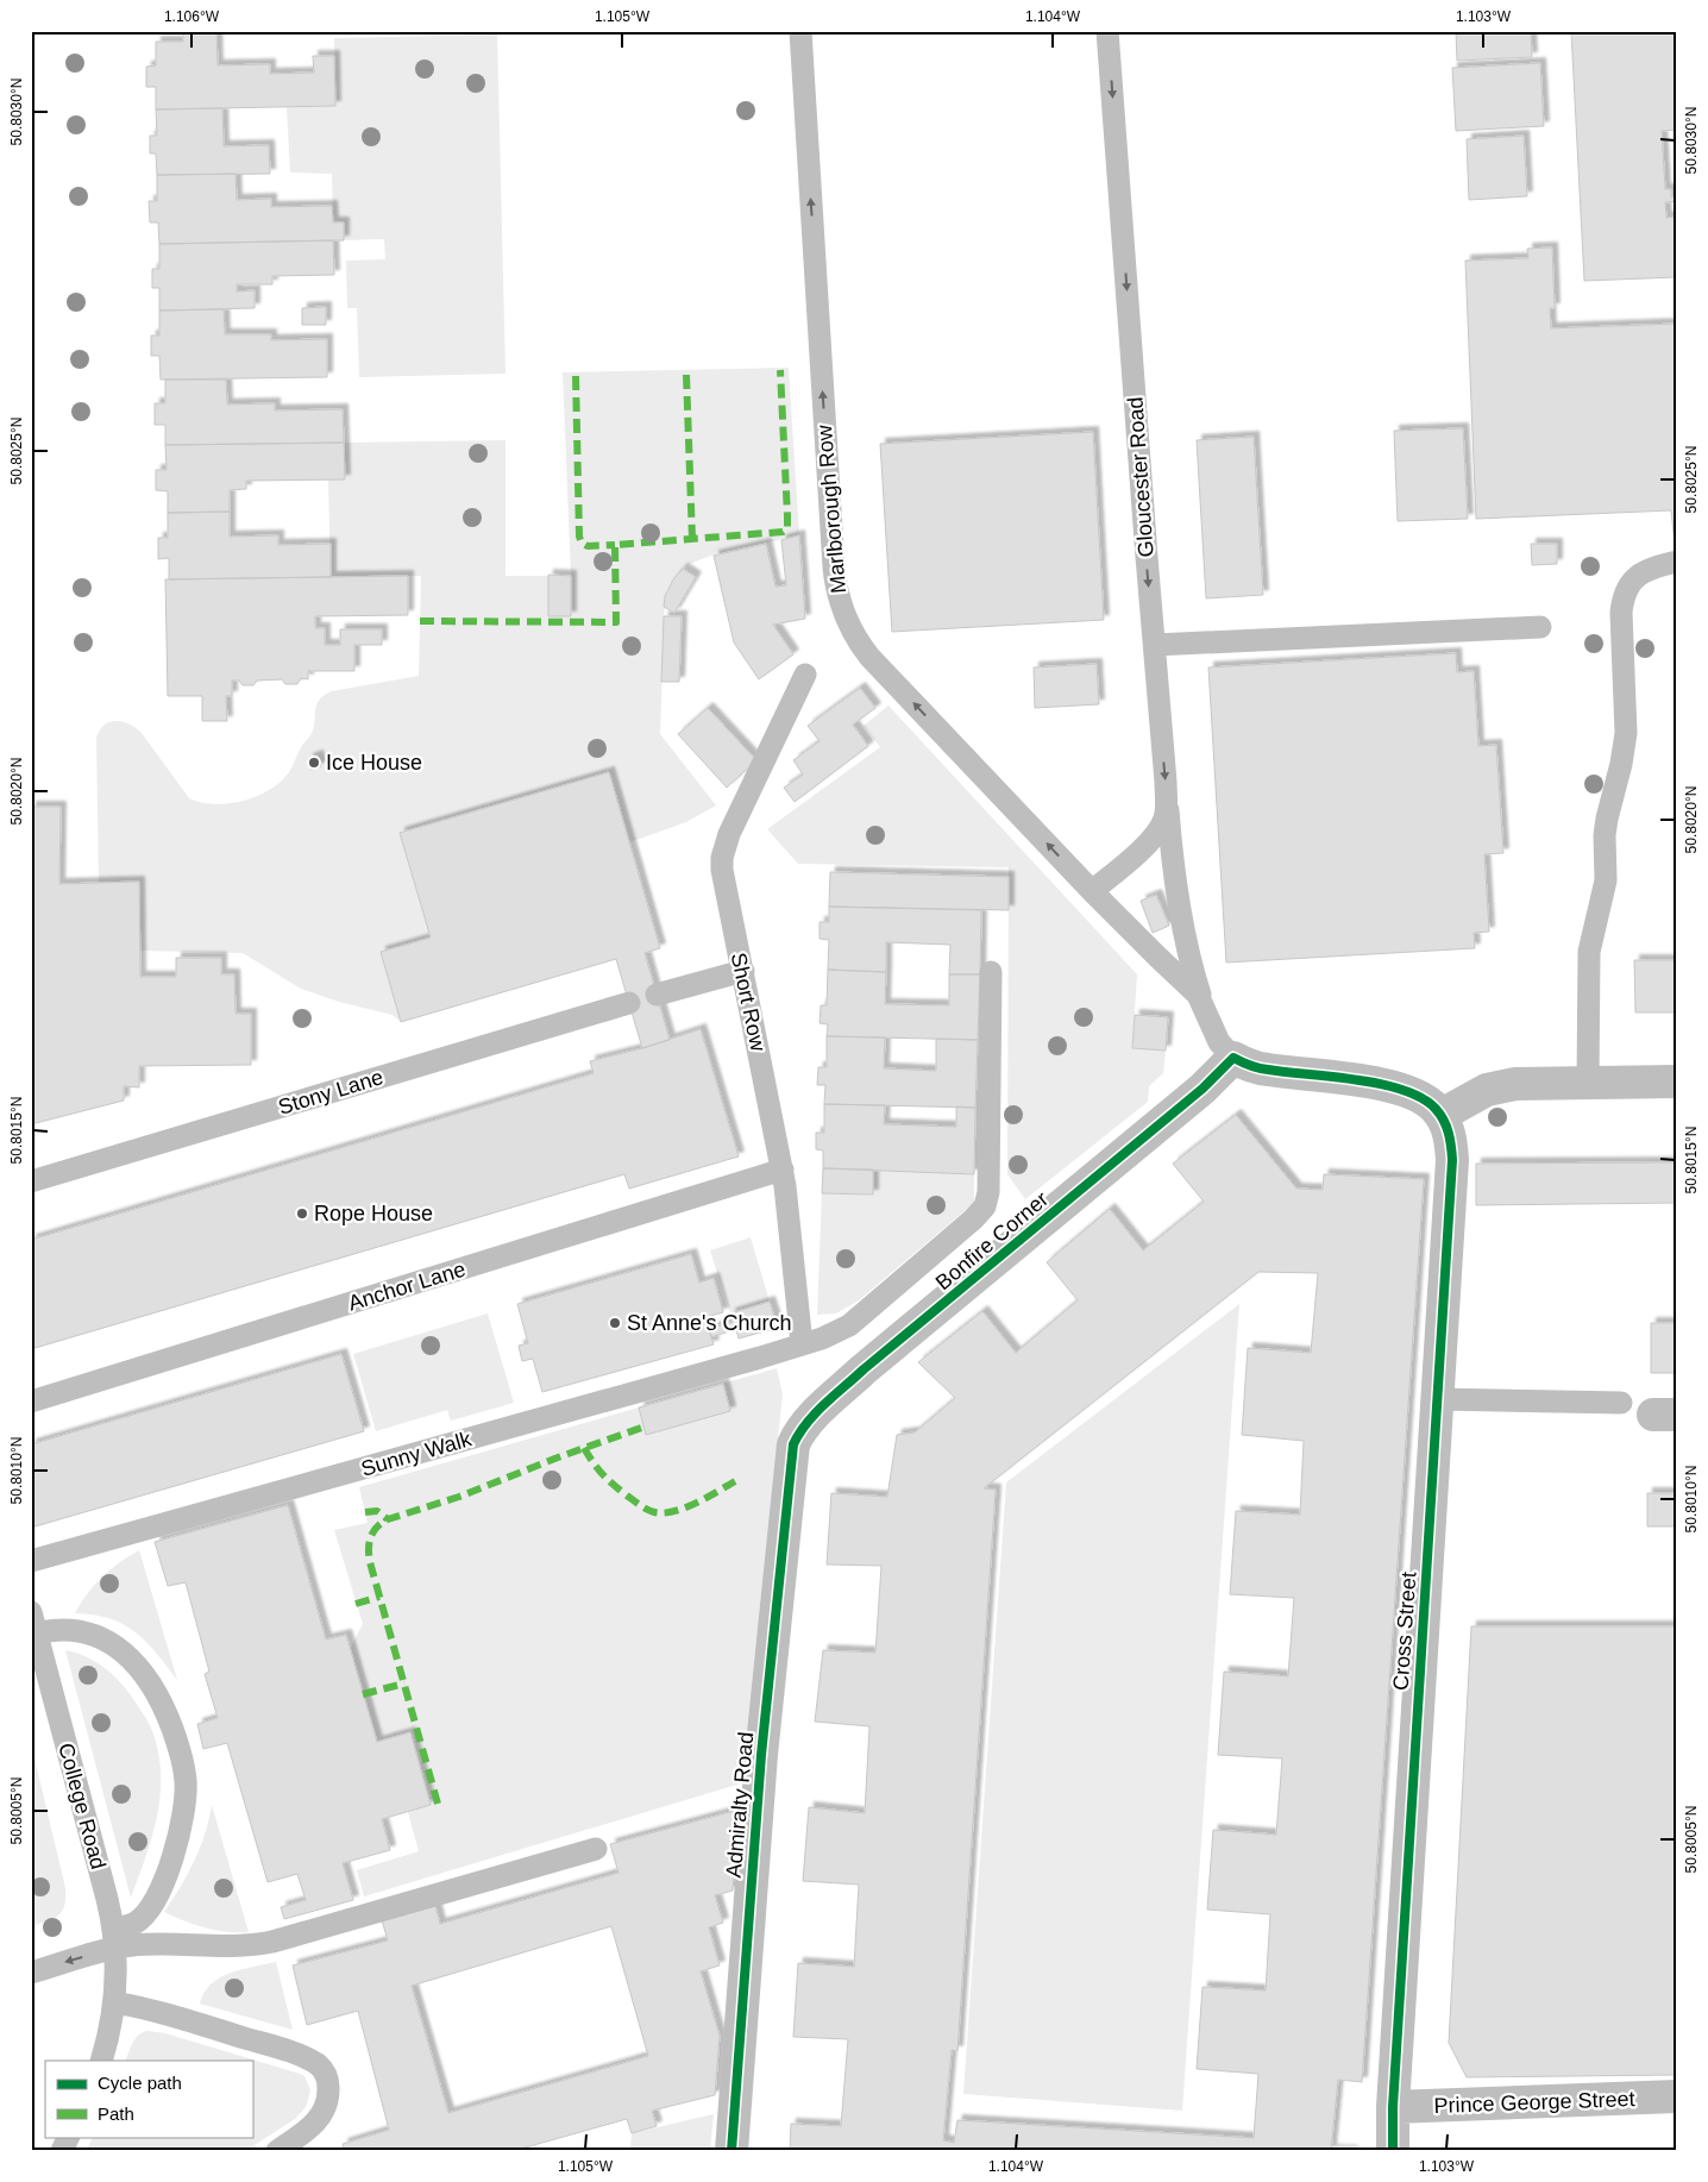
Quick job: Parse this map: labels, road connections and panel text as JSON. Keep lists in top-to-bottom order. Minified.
{"streets":{"street":["Bonfire Corner","Cross Street","Admiralty Road","Prince George Street"],"lane":["Gloucester Road","Marlborough Row","Short Row","Stony Lane","Anchor Lane","Sunny Walk","College Road"]},"crossings":[["Gloucester Road","Marlborough Row"],["Short Row","Anchor Lane"],["Short Row","Sunny Walk"],["Bonfire Corner","Admiralty Road"],["Cross Street","Prince George Street"]],"one_way":["Gloucester Road","Marlborough Row"],"places":["Ice House","Rope House","St Anne's Church"],"legend":["Cycle path","Path"],"coordinates":["1.106°W","1.105°W","1.104°W","1.103°W","50.8030°N","50.8025°N","50.8020°N","50.8015°N","50.8010°N","50.8005°N"]}
